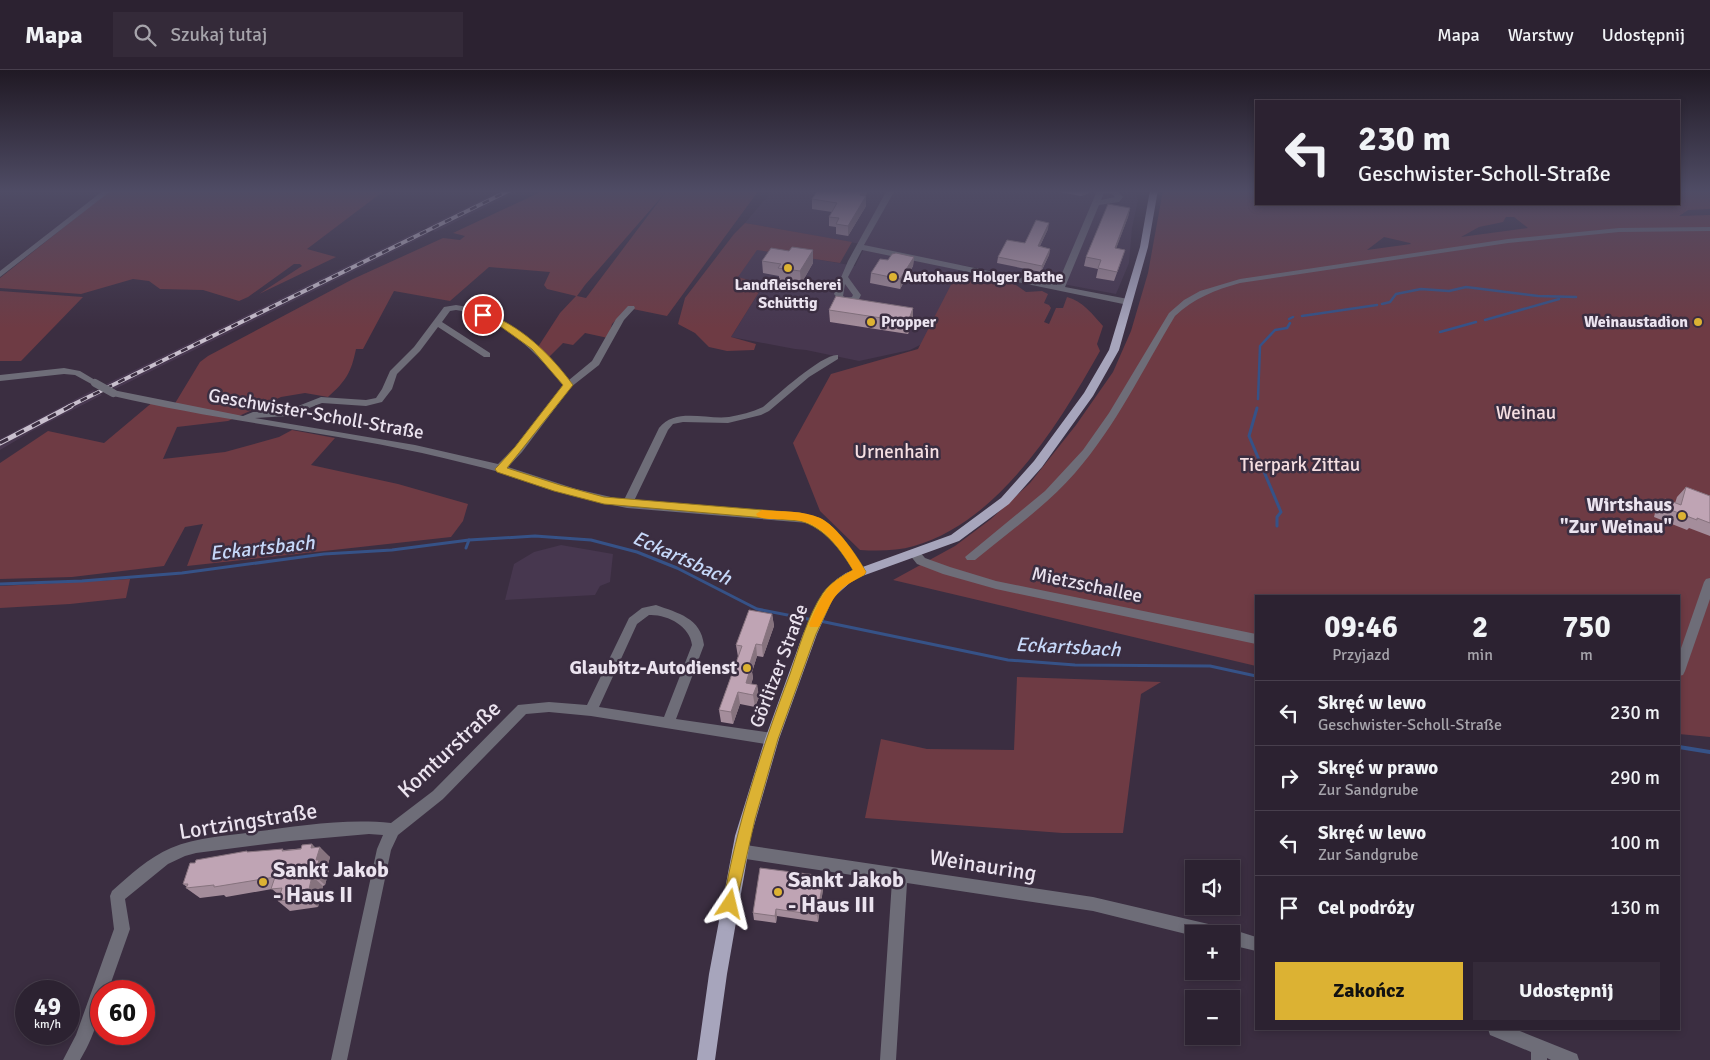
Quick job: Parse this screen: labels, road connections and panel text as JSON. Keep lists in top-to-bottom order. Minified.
{"streets":{"main road":["Görlitzer Straße"],"street":["Geschwister-Scholl-Straße","Mietzschallee","Komturstraße","Lortzingstraße","Weinauring"]},"crossings":[["Geschwister-Scholl-Straße","Görlitzer Straße"],["Mietzschallee","Görlitzer Straße"],["Görlitzer Straße","Komturstraße"],["Görlitzer Straße","Weinauring"],["Komturstraße","Lortzingstraße"]],"water":["Eckartsbach"],"parks":["Weinau","Urnenhain","Tierpark Zittau"],"places":["Landfleischerei Schüttig","Autohaus Holger Bathe","Propper","Weinaustadion","Wirtshaus \"Zur Weinau\"","Glaubitz-Autodienst","Sankt Jakob - Haus II","Sankt Jakob - Haus III"],"page":{"header":"Mapa","search":"Szukaj tutaj","nav":["Mapa","Warstwy","Udostępnij"],"turn":["230 m","Geschwister-Scholl-Straße"],"eta":["09:46","Przyjazd","2","min","750","m"],"list":[{"name":"Skręć w lewo","note":"Geschwister-Scholl-Straße","value":"230 m"},{"name":"Skręć w prawo","note":"Zur Sandgrube","value":"290 m"},{"name":"Skręć w lewo","note":"Zur Sandgrube","value":"100 m"},{"name":"Cel podróży","value":"130 m"}],"map_buttons":["+","−"],"buttons":["Zakończ","Udostępnij"],"speed":"49 km/h","limit":"60"}}
